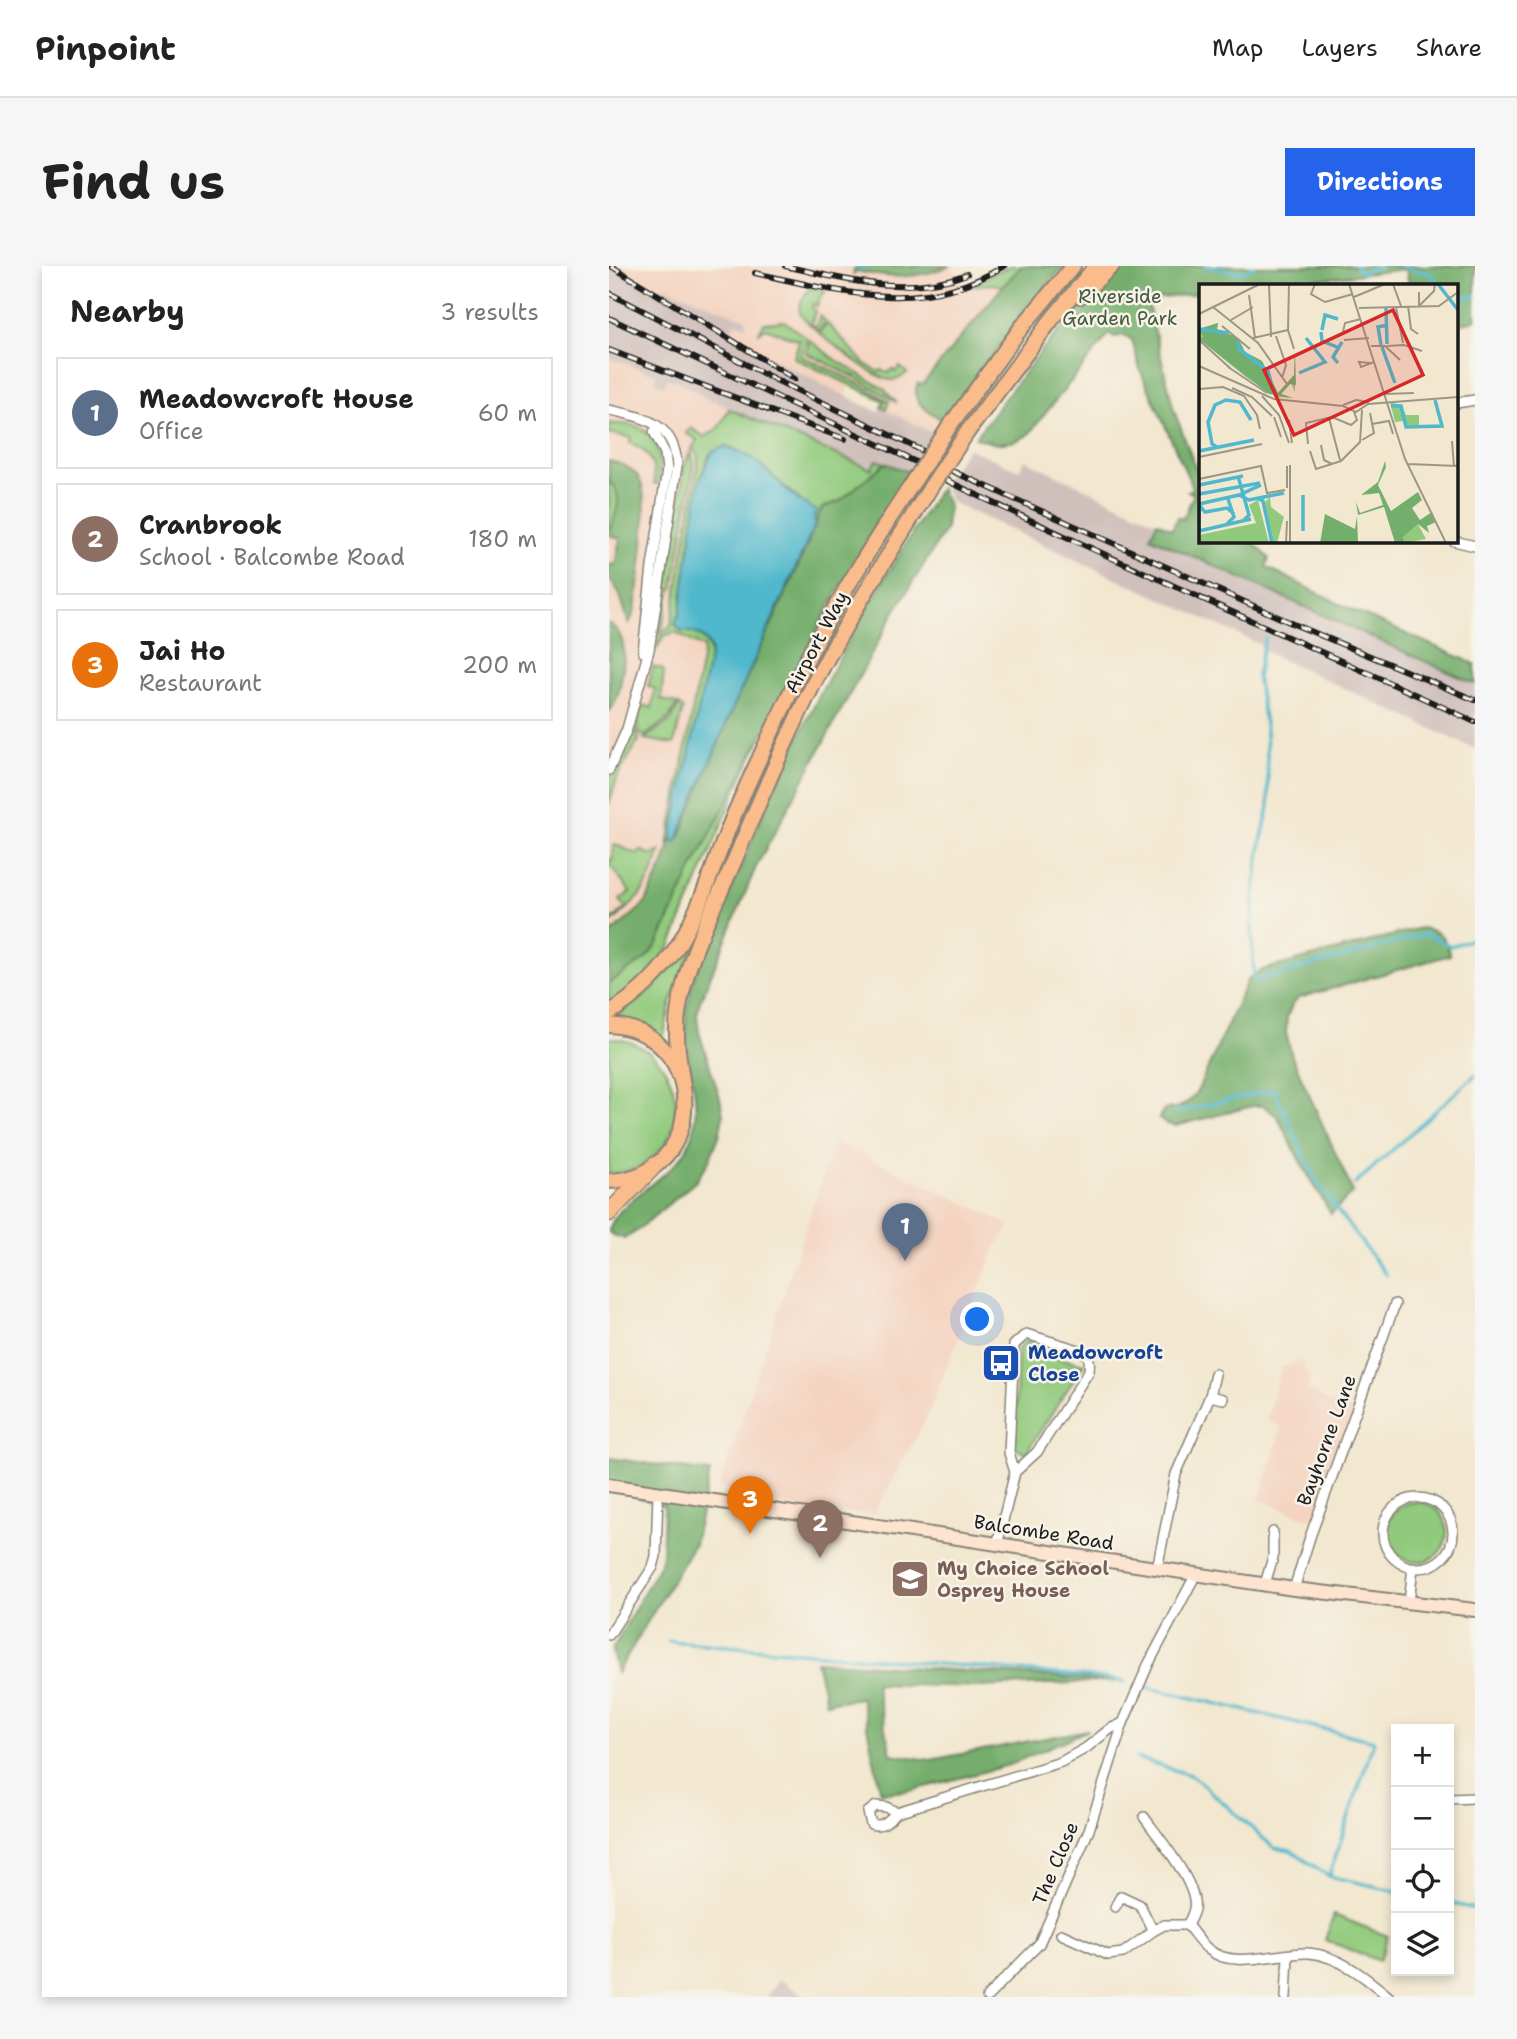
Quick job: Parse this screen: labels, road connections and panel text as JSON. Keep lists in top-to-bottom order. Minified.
{"streets":{"highway":["Airport Way"],"main road":["Balcombe Road"],"street":["Bayhorne Lane","The Close"]},"crossings":[["Bayhorne Lane","Balcombe Road"],["Balcombe Road","The Close"]],"parks":["Riverside Garden Park"],"places":{"bus stop":["Meadowcroft Close"],"school or university":["My Choice School Osprey House"]},"page":{"header":"Pinpoint","nav":["Map","Layers","Share"],"buttons":"Directions","title":"Find us","heading":["Nearby","3 results"],"list":[{"mark":"1","name":"Meadowcroft House","note":"Office","value":"60 m"},{"mark":"2","name":"Cranbrook","note":"School · Balcombe Road","value":"180 m"},{"mark":"3","name":"Jai Ho","note":"Restaurant","value":"200 m"}],"pins":["1","3","2"],"map_buttons":["+","−"]}}
